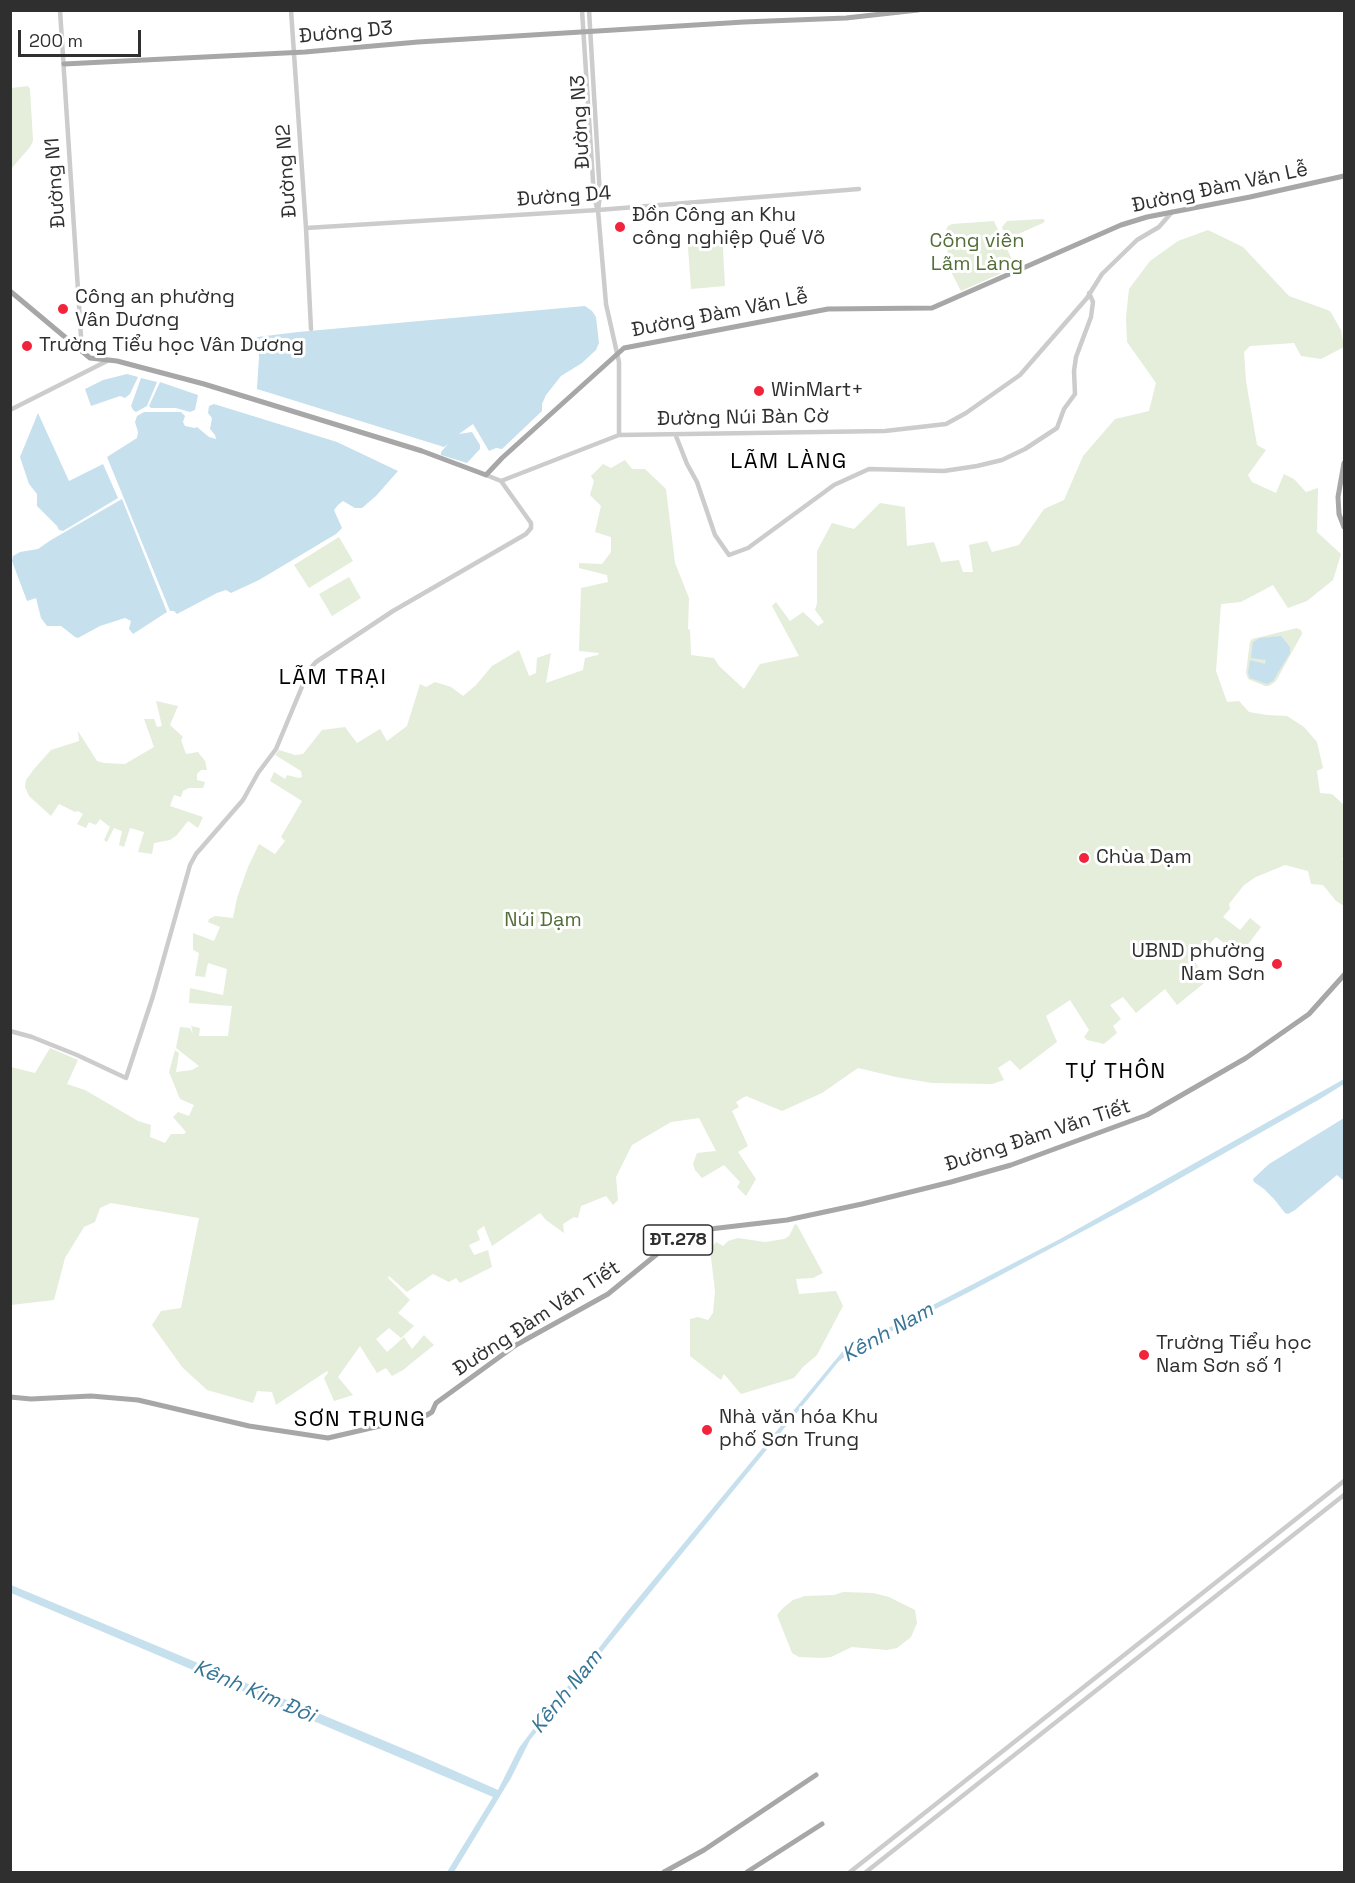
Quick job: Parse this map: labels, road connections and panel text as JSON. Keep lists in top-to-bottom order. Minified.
{"streets":{"main road":["Đường D3","Đường Đàm Văn Lễ","Đường Đàm Văn Tiết","ĐT.278"],"street":["Đường N3","Đường N2","Đường N1","Đường D4","Đường Núi Bàn Cờ"]},"crossings":[["Đường D3","Đường N3"],["Đường D3","Đường N2"],["Đường D3","Đường N1"],["Đường N3","Đường D4"],["Đường N2","Đường D4"],["Đường Đàm Văn Lễ","Đường Núi Bàn Cờ"]],"districts":["LÃM LÀNG","LÃM TRẠI","TỰ THÔN","SƠN TRUNG"],"water":["Kênh Nam","Kênh Kim Đôi"],"parks":["Công viên Lãm Làng","Núi Dạm"],"places":["Đồn Công an Khu công nghiệp Quế Võ","Công an phường Vân Dương","Trường Tiểu học Vân Dương","WinMart+","Chùa Dạm","UBND phường Nam Sơn","Trường Tiểu học Nam Sơn số 1","Nhà văn hóa Khu phố Sơn Trung"],"scale_bar":"200 m"}
